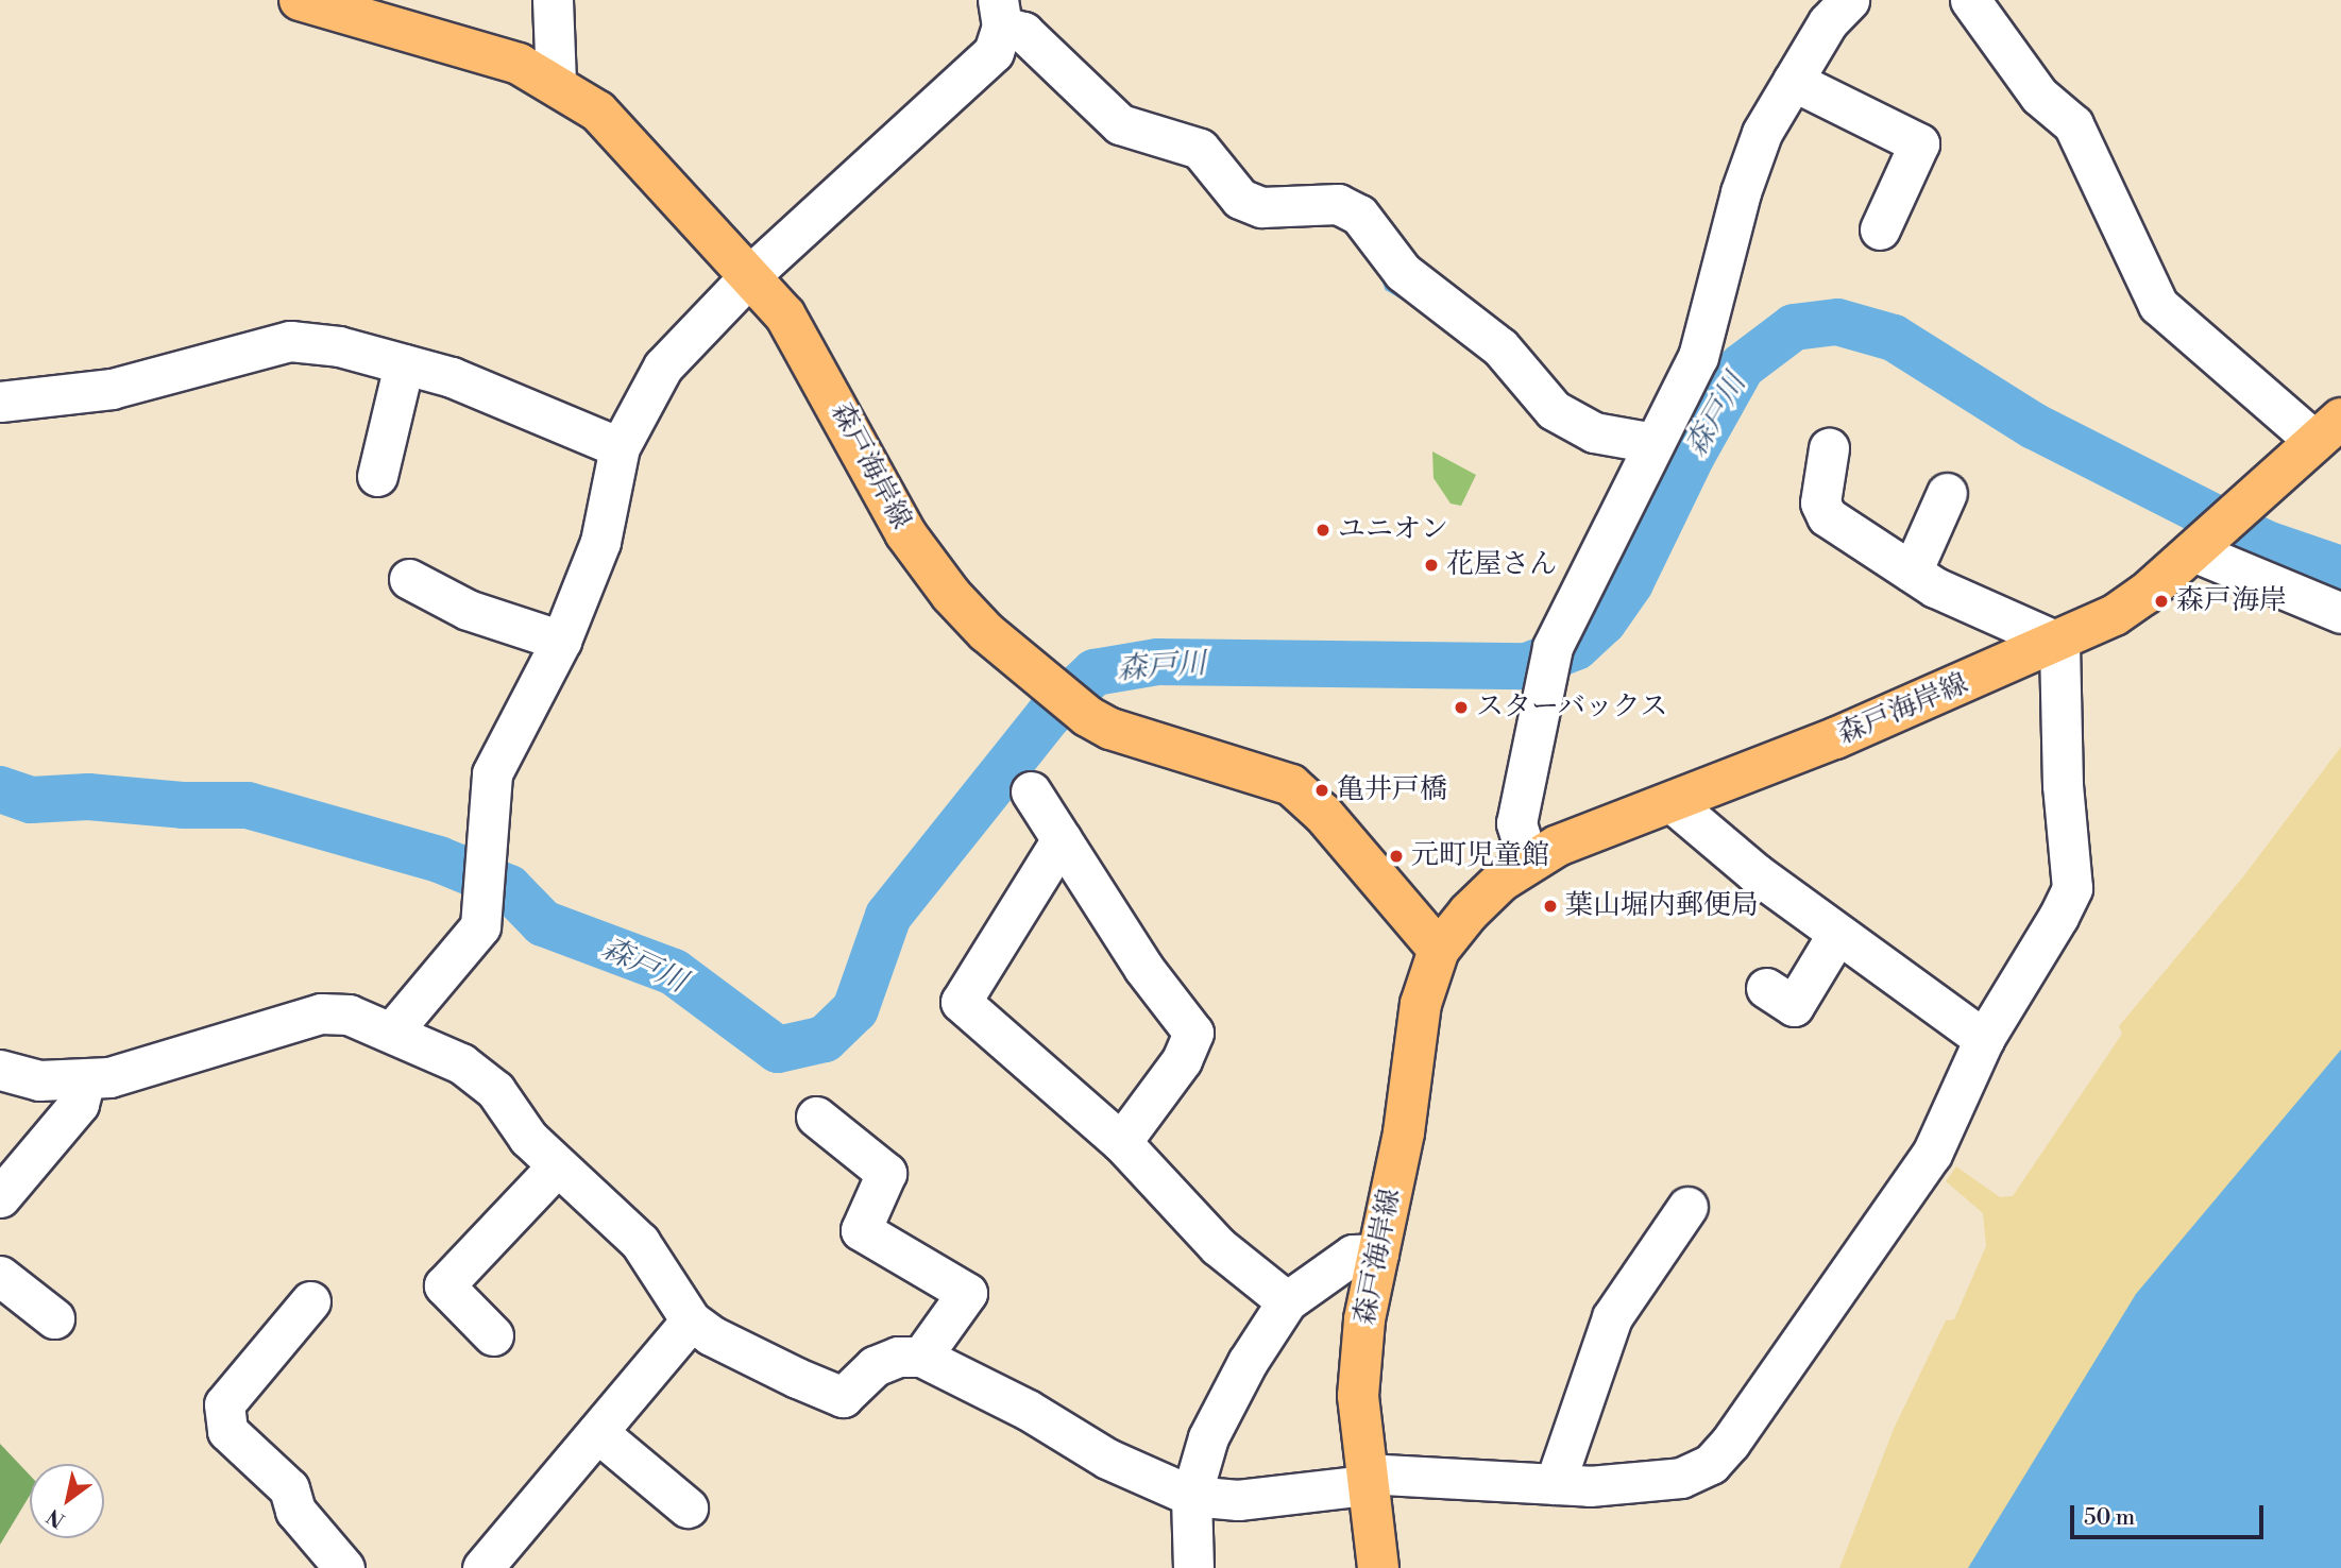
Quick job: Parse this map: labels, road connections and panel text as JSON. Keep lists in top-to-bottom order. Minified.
{"streets":{"main road":["森戸海岸線"]},"water":["森戸川"],"places":["ユニオン","花屋さん","森戸海岸","スターバックス","亀井戸橋","元町児童館","葉山堀内郵便局"],"scale_bar":"50 m","north":"bottom left"}
